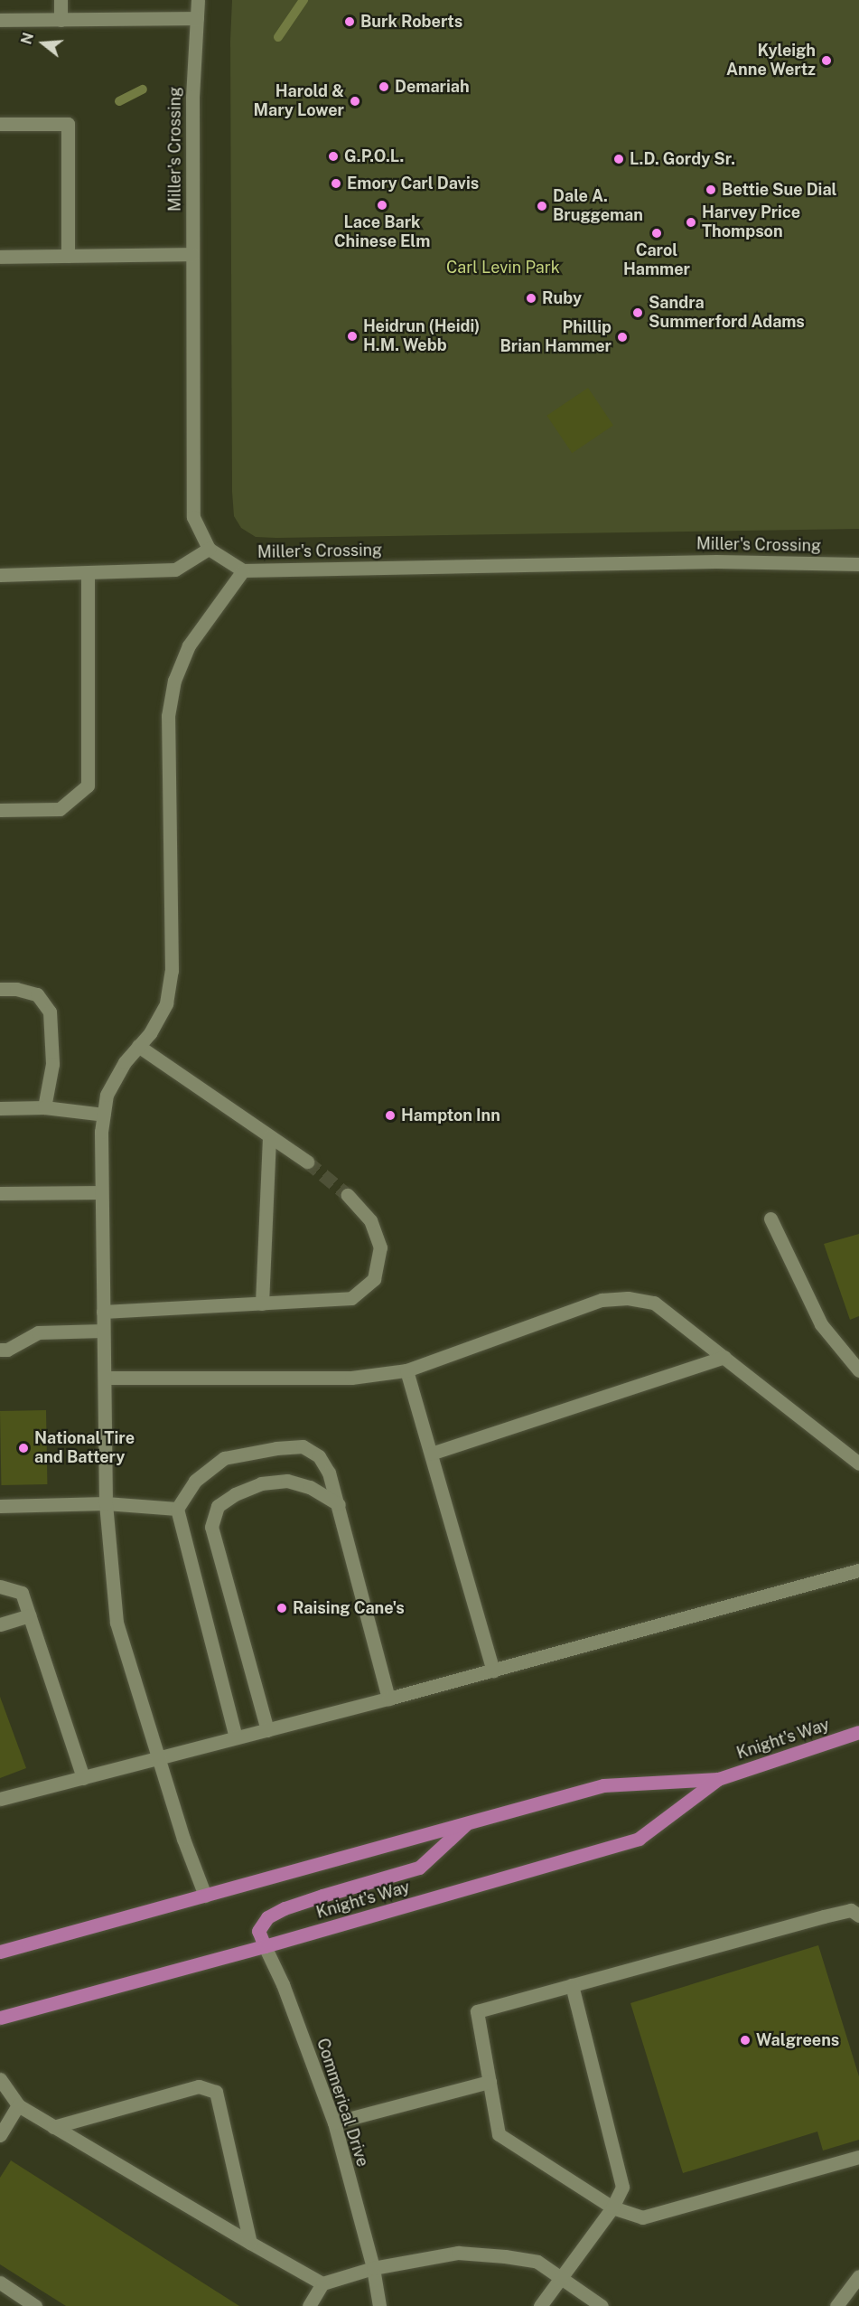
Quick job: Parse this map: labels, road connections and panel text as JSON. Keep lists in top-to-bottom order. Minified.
{"streets":{"main road":["Knight's Way"],"street":["Miller's Crossing","Commerical Drive"]},"crossings":[["Knight's Way","Commerical Drive"]],"parks":["Carl Levin Park"],"places":["Burk Roberts","Kyleigh Anne Wertz","Demariah","Harold & Mary Lower","G.P.O.L.","L.D. Gordy Sr.","Emory Carl Davis","Bettie Sue Dial","Lace Bark Chinese Elm","Dale A. Bruggeman","Harvey Price Thompson","Carol Hammer","Ruby","Sandra Summerford Adams","Heidrun (Heidi) H.M. Webb","Phillip Brian Hammer","Hampton Inn","National Tire and Battery","Raising Cane's","Walgreens"],"north":"left"}
